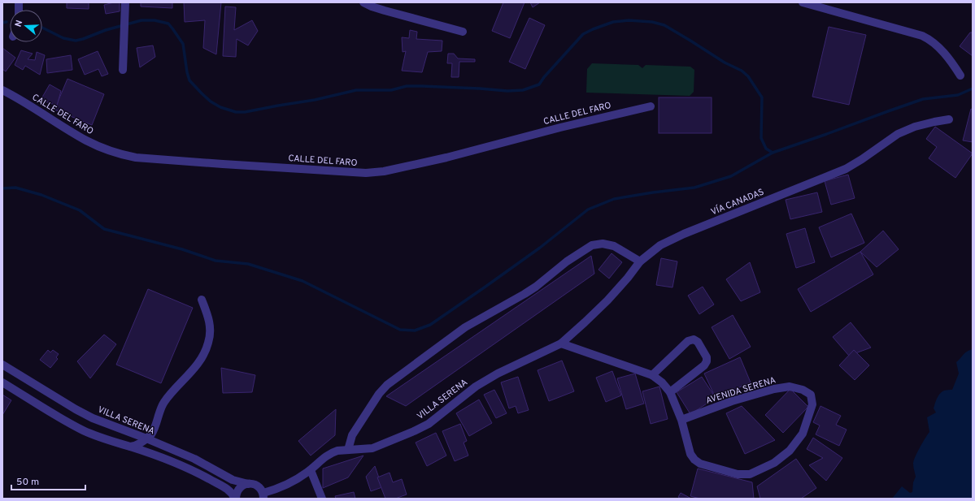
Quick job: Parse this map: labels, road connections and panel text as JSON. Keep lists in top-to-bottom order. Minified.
{"streets":{"street":["CALLE DEL FARO","VÍA CANADAS","AVENIDA SERENA","VILLA SERENA"]},"crossings":[["VÍA CANADAS","AVENIDA SERENA"],["VÍA CANADAS","VILLA SERENA"],["AVENIDA SERENA","VILLA SERENA"]],"scale_bar":"50 m","north":"left"}
